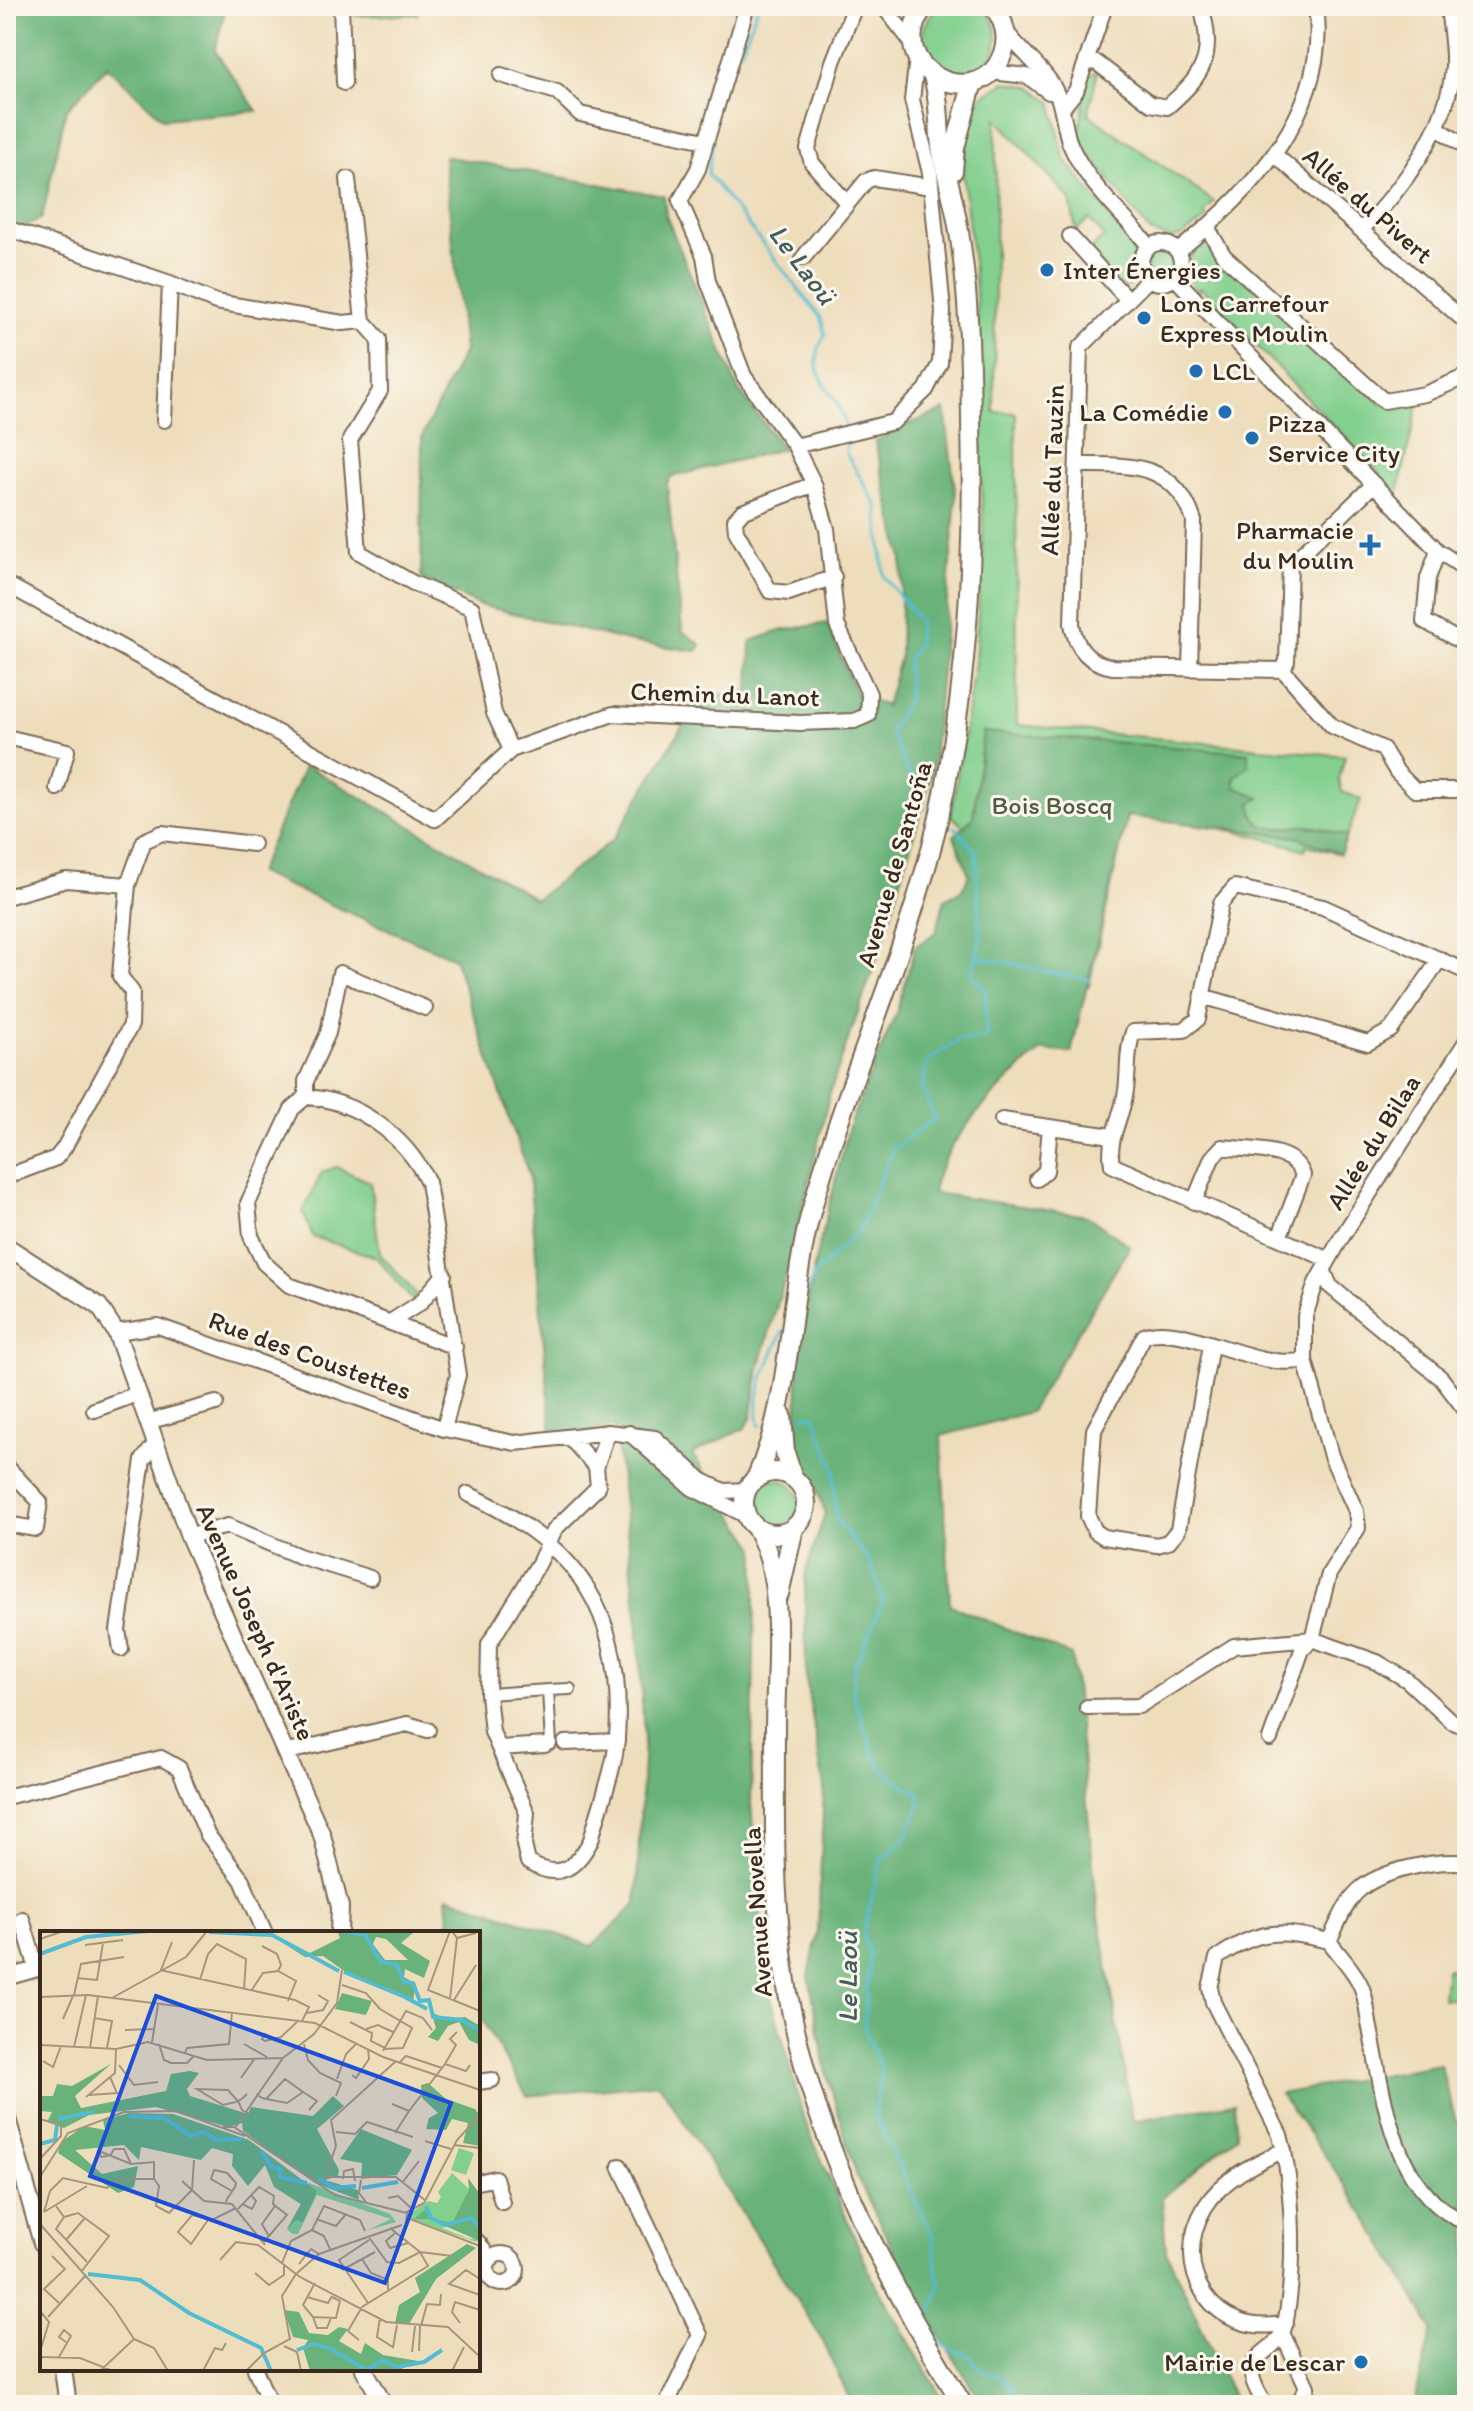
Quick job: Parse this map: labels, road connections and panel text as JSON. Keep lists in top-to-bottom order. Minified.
{"streets":{"main road":["Avenue de Santoña","Avenue Novella"],"street":["Allée du Pivert","Allée du Tauzin","Chemin du Lanot","Allée du Bilaa","Rue des Coustettes","Avenue Joseph d'Ariste"]},"crossings":[["Avenue de Santoña","Rue des Coustettes"],["Avenue de Santoña","Avenue Novella"],["Rue des Coustettes","Avenue Joseph d'Ariste"],["Rue des Coustettes","Avenue Novella"]],"water":["Le Laoü"],"parks":["Bois Boscq"],"places":{"other":["Inter Énergies","Lons Carrefour Express Moulin","LCL","La Comédie","Pizza Service City","Mairie de Lescar"],"health":["Pharmacie du Moulin"]}}
